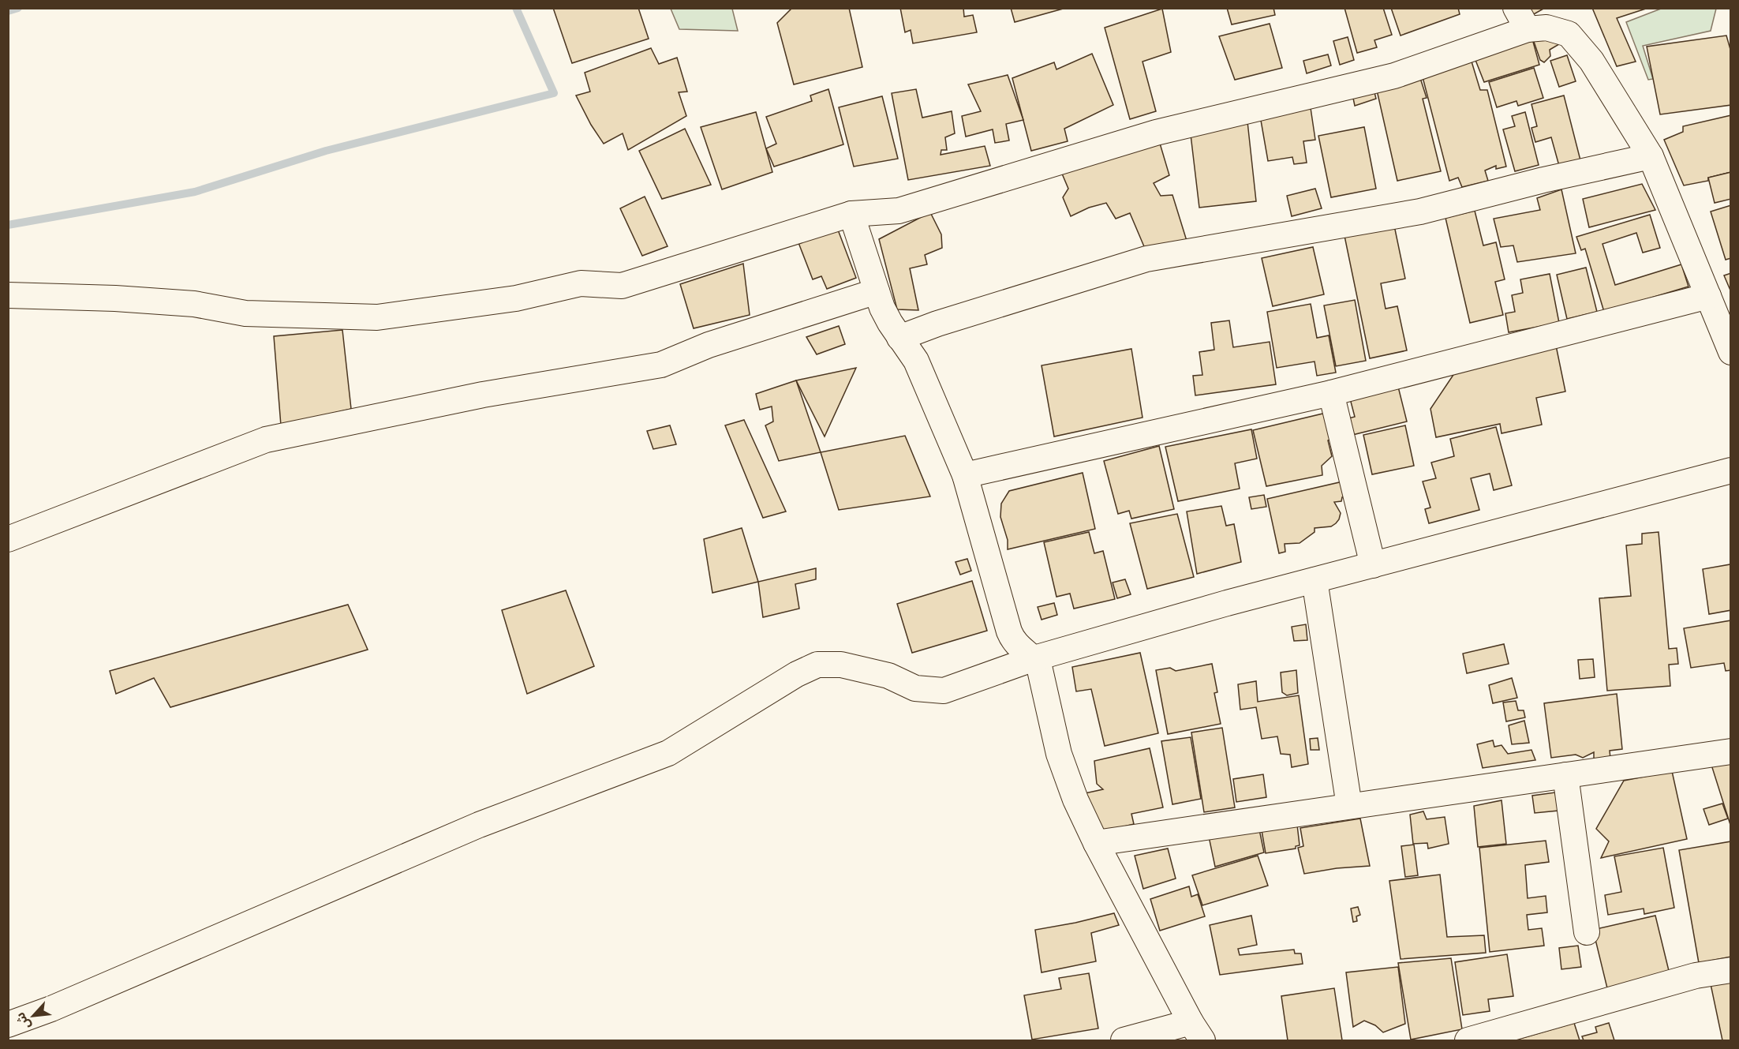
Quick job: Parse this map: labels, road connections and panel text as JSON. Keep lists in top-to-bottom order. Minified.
{"north":"bottom left"}
